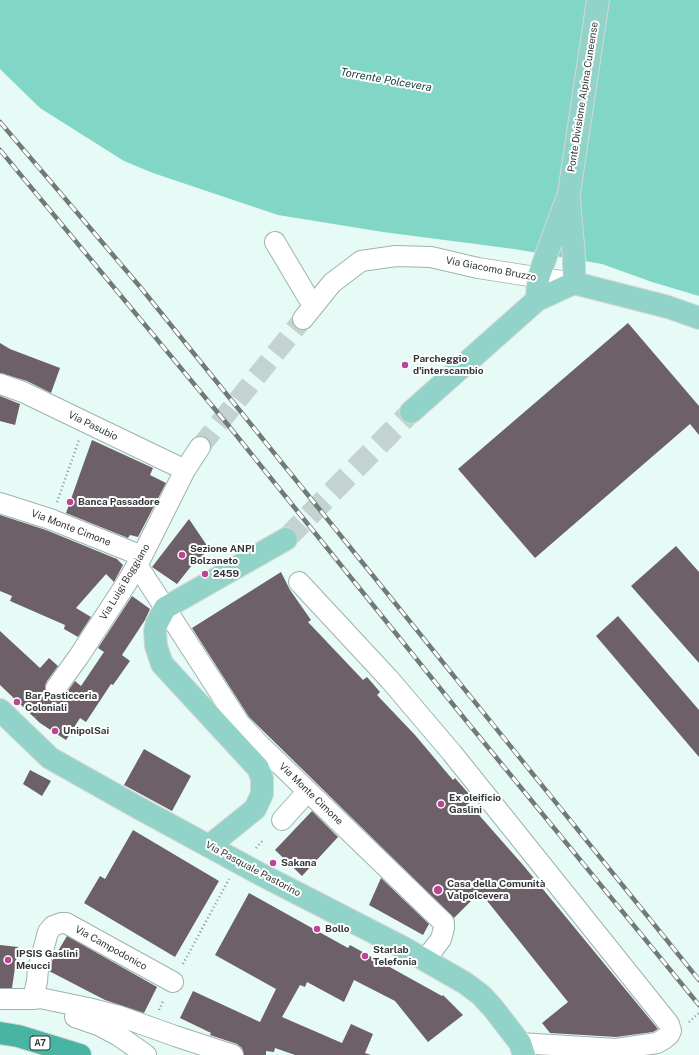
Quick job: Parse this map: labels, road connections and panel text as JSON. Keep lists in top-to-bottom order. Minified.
{"streets":{"highway":["A7"],"main road":["Ponte Divisione Alpina Cuneense","Via Giacomo Bruzzo","Via Pasquale Pastorino"],"street":["Via Pasubio","Via Monte Cimone","Via Luigi Boggiano","Via Campodonico"]},"crossings":[["Ponte Divisione Alpina Cuneense","Via Giacomo Bruzzo"],["Via Pasubio","Via Luigi Boggiano"],["Via Monte Cimone","Via Luigi Boggiano"],["Via Monte Cimone","Via Pasquale Pastorino"]],"water":["Torrente Polcevera"],"places":["Parcheggio d'interscambio","Banca Passadore","Sezione ANPI Bolzaneto","2459","Bar Pasticceria Coloniali","UnipolSai","Ex oleificio Gaslini","Sakana","Casa della Comunità Valpolcevera","Bollo","Starlab Telefonia","IPSIS Gaslini Meucci"]}
